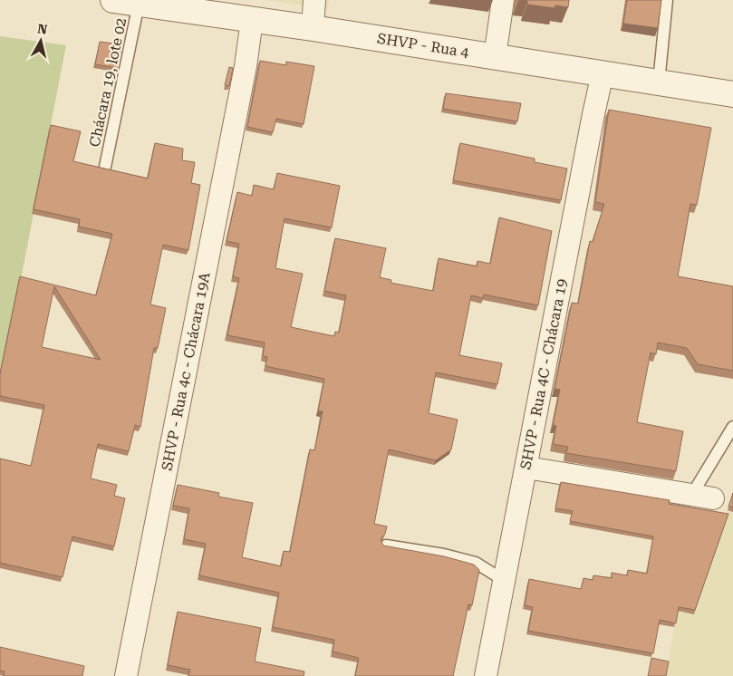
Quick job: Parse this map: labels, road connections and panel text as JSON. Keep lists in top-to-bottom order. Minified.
{"streets":{"street":["SHVP - Rua 4","SHVP - Rua 4c - Chácara 19A","SHVP - Rua 4C - Chácara 19"],"lane":["Chácara 19, lote 02"]},"crossings":[["SHVP - Rua 4","Chácara 19, lote 02"],["SHVP - Rua 4","SHVP - Rua 4c - Chácara 19A"],["SHVP - Rua 4","SHVP - Rua 4C - Chácara 19"]],"north":"top"}
